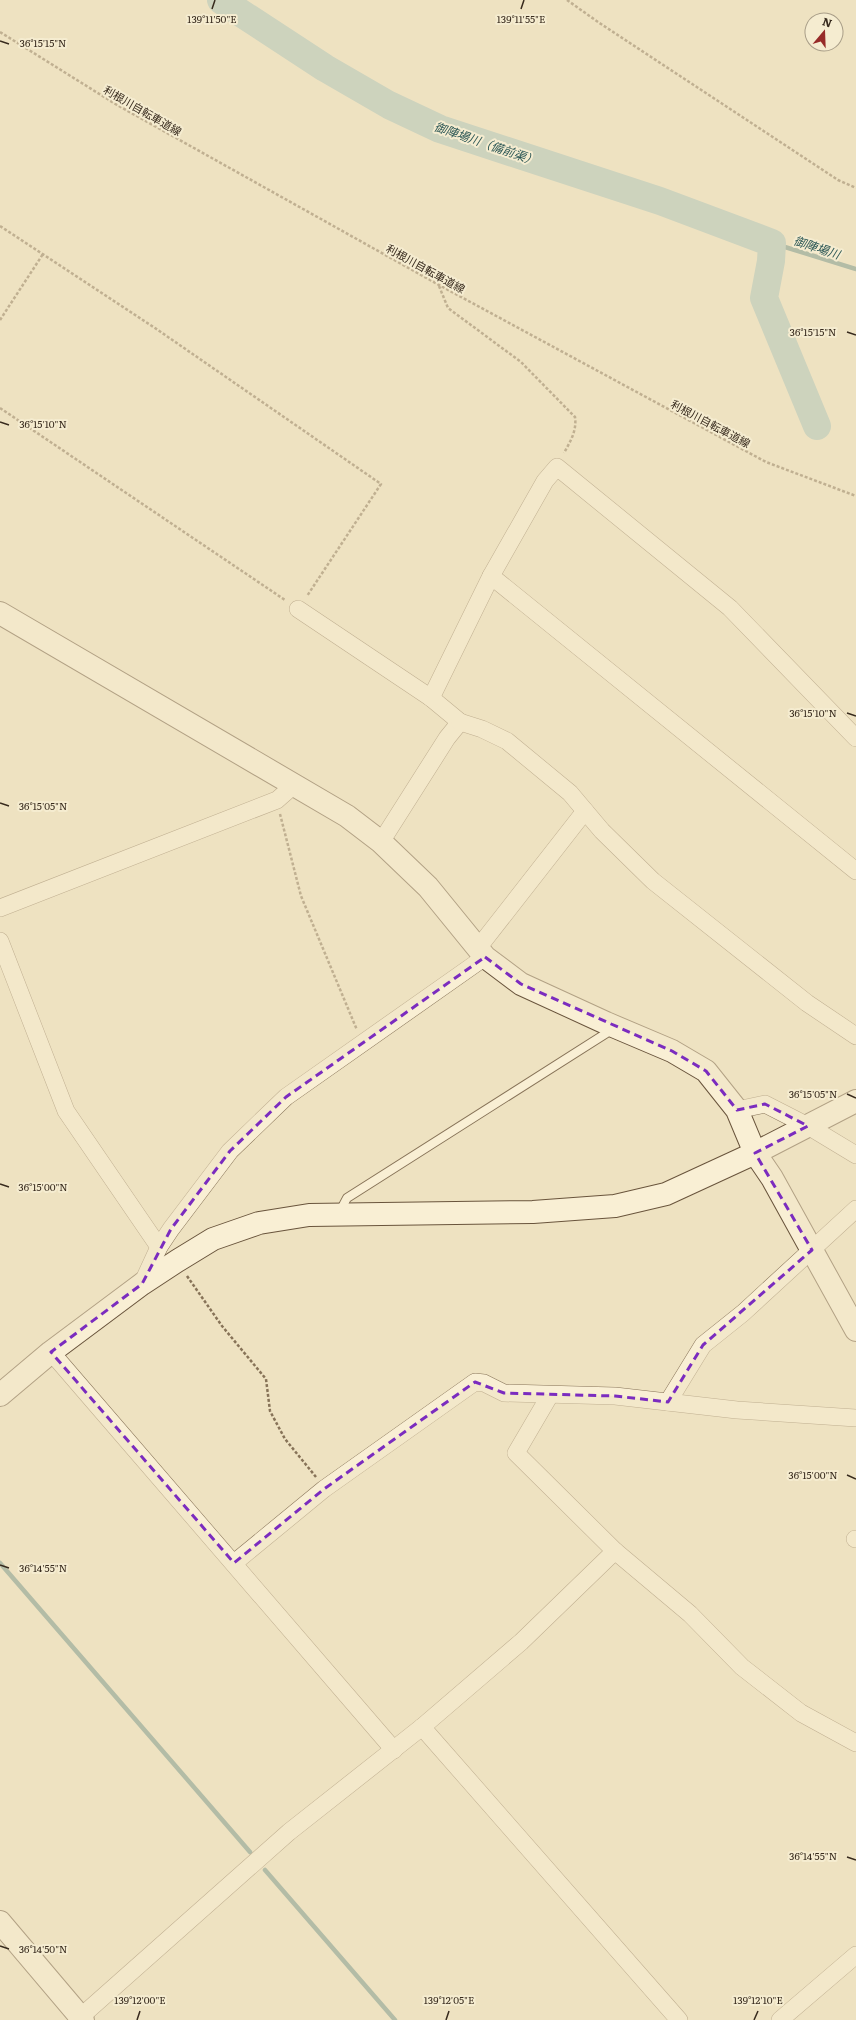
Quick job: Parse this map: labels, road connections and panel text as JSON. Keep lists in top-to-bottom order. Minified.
{"streets":{"path":["利根川自転車道線"]},"water":["御陣場川（備前渠）","御陣場川"],"north":"top","coordinates":["139°11'50\"E","139°11'55\"E","36°15'15\"N","36°15'10\"N","36°15'05\"N","36°15'00\"N","36°14'55\"N","36°14'50\"N","139°12'00\"E","139°12'05\"E","139°12'10\"E"]}
